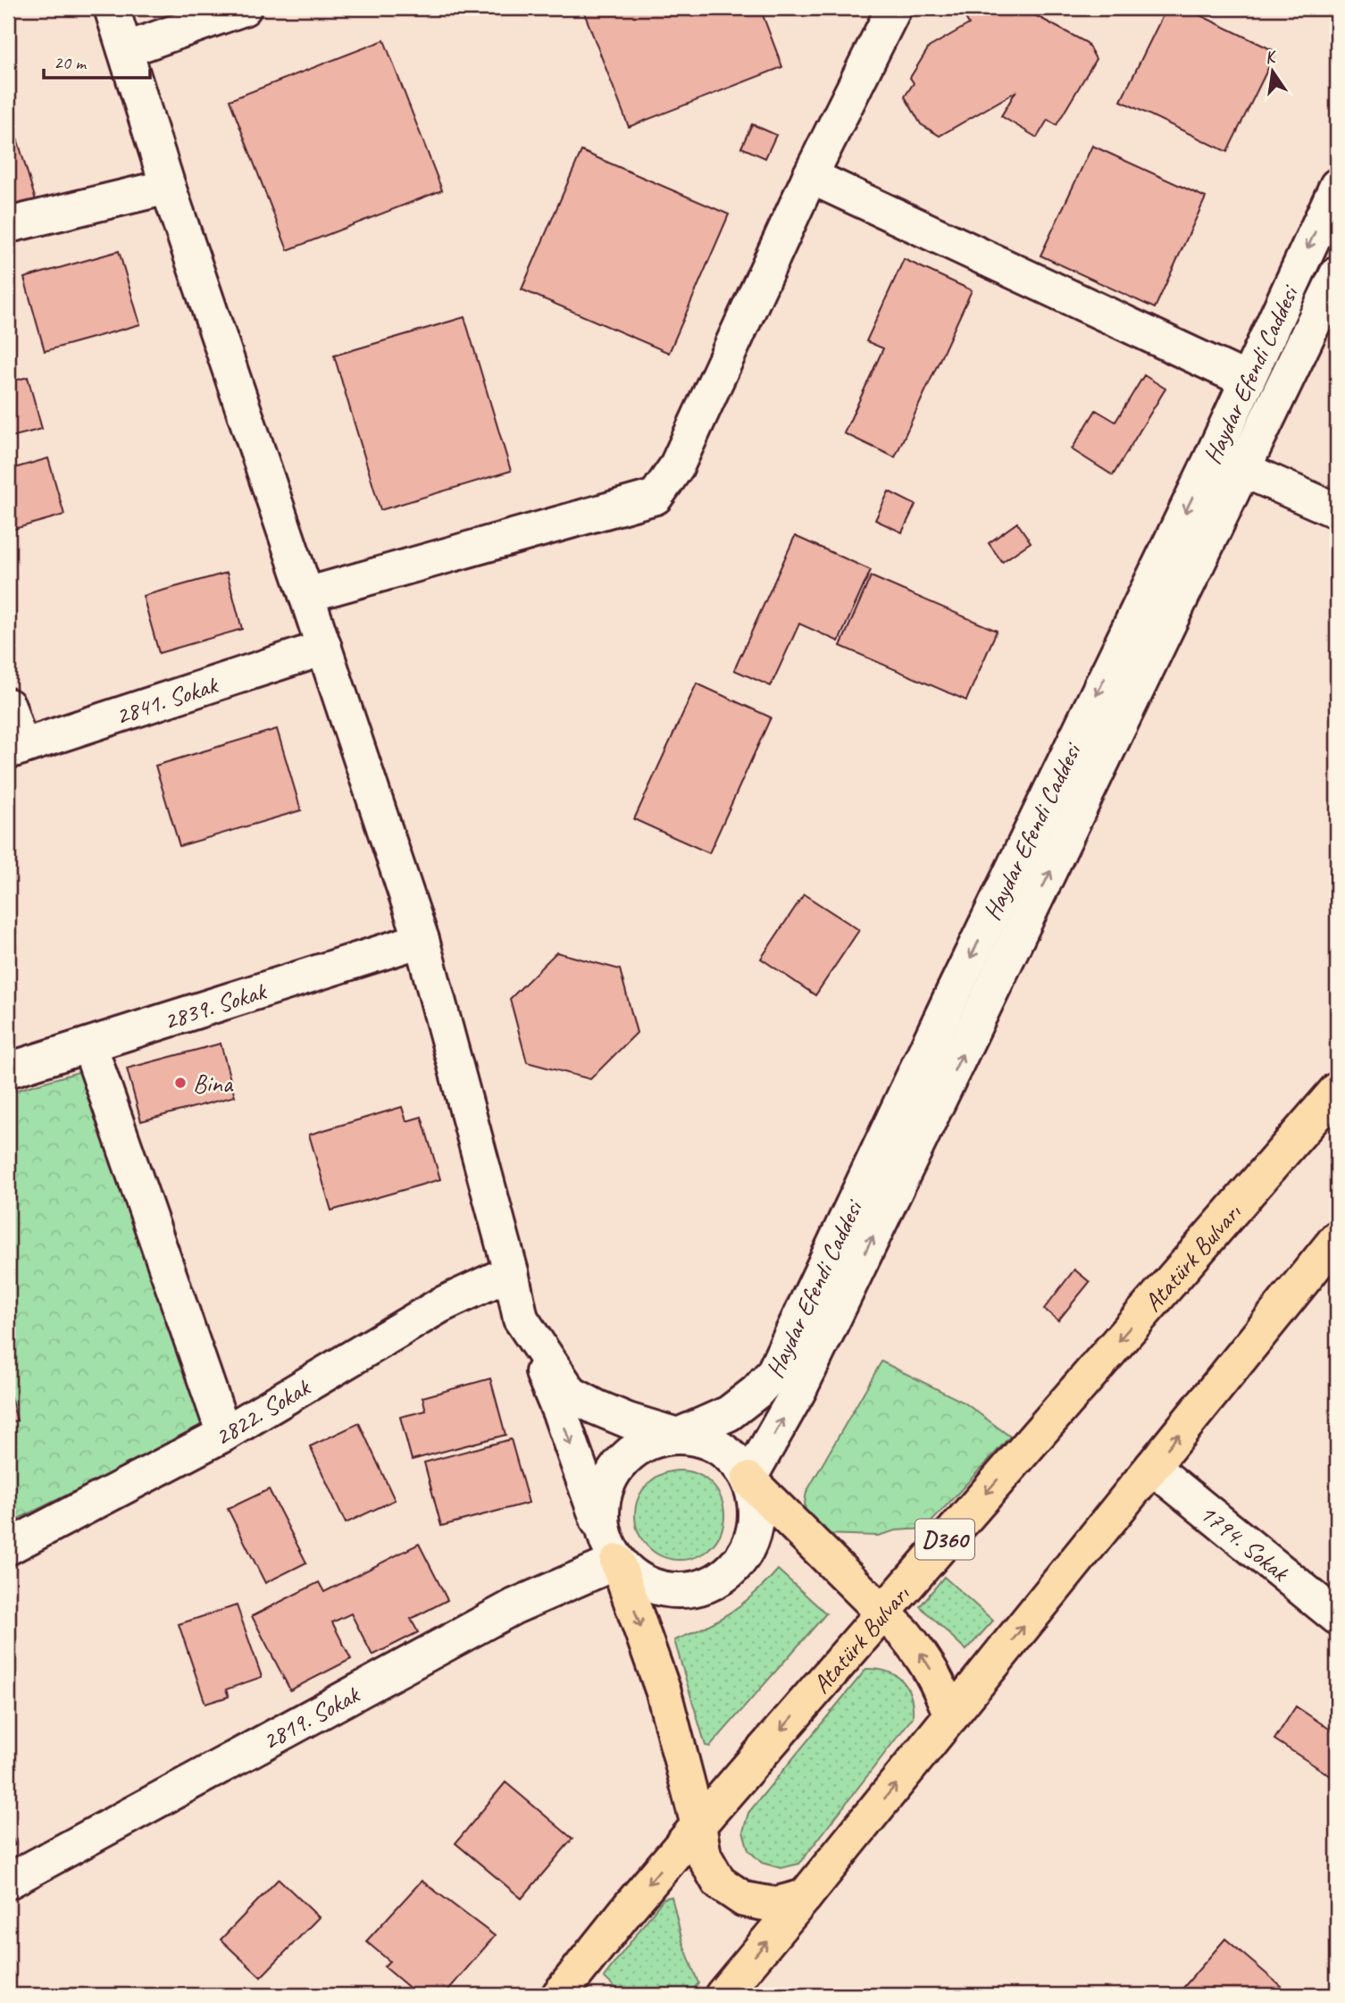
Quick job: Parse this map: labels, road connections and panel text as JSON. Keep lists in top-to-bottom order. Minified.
{"streets":{"highway":["Atatürk Bulvarı","D360"],"street":["Haydar Efendi Caddesi","2841. Sokak","2839. Sokak","2822. Sokak","1794. Sokak","2819. Sokak"]},"crossings":[["Haydar Efendi Caddesi","2819. Sokak"]],"places":["Bina"],"scale_bar":"20 m","north":"top"}
